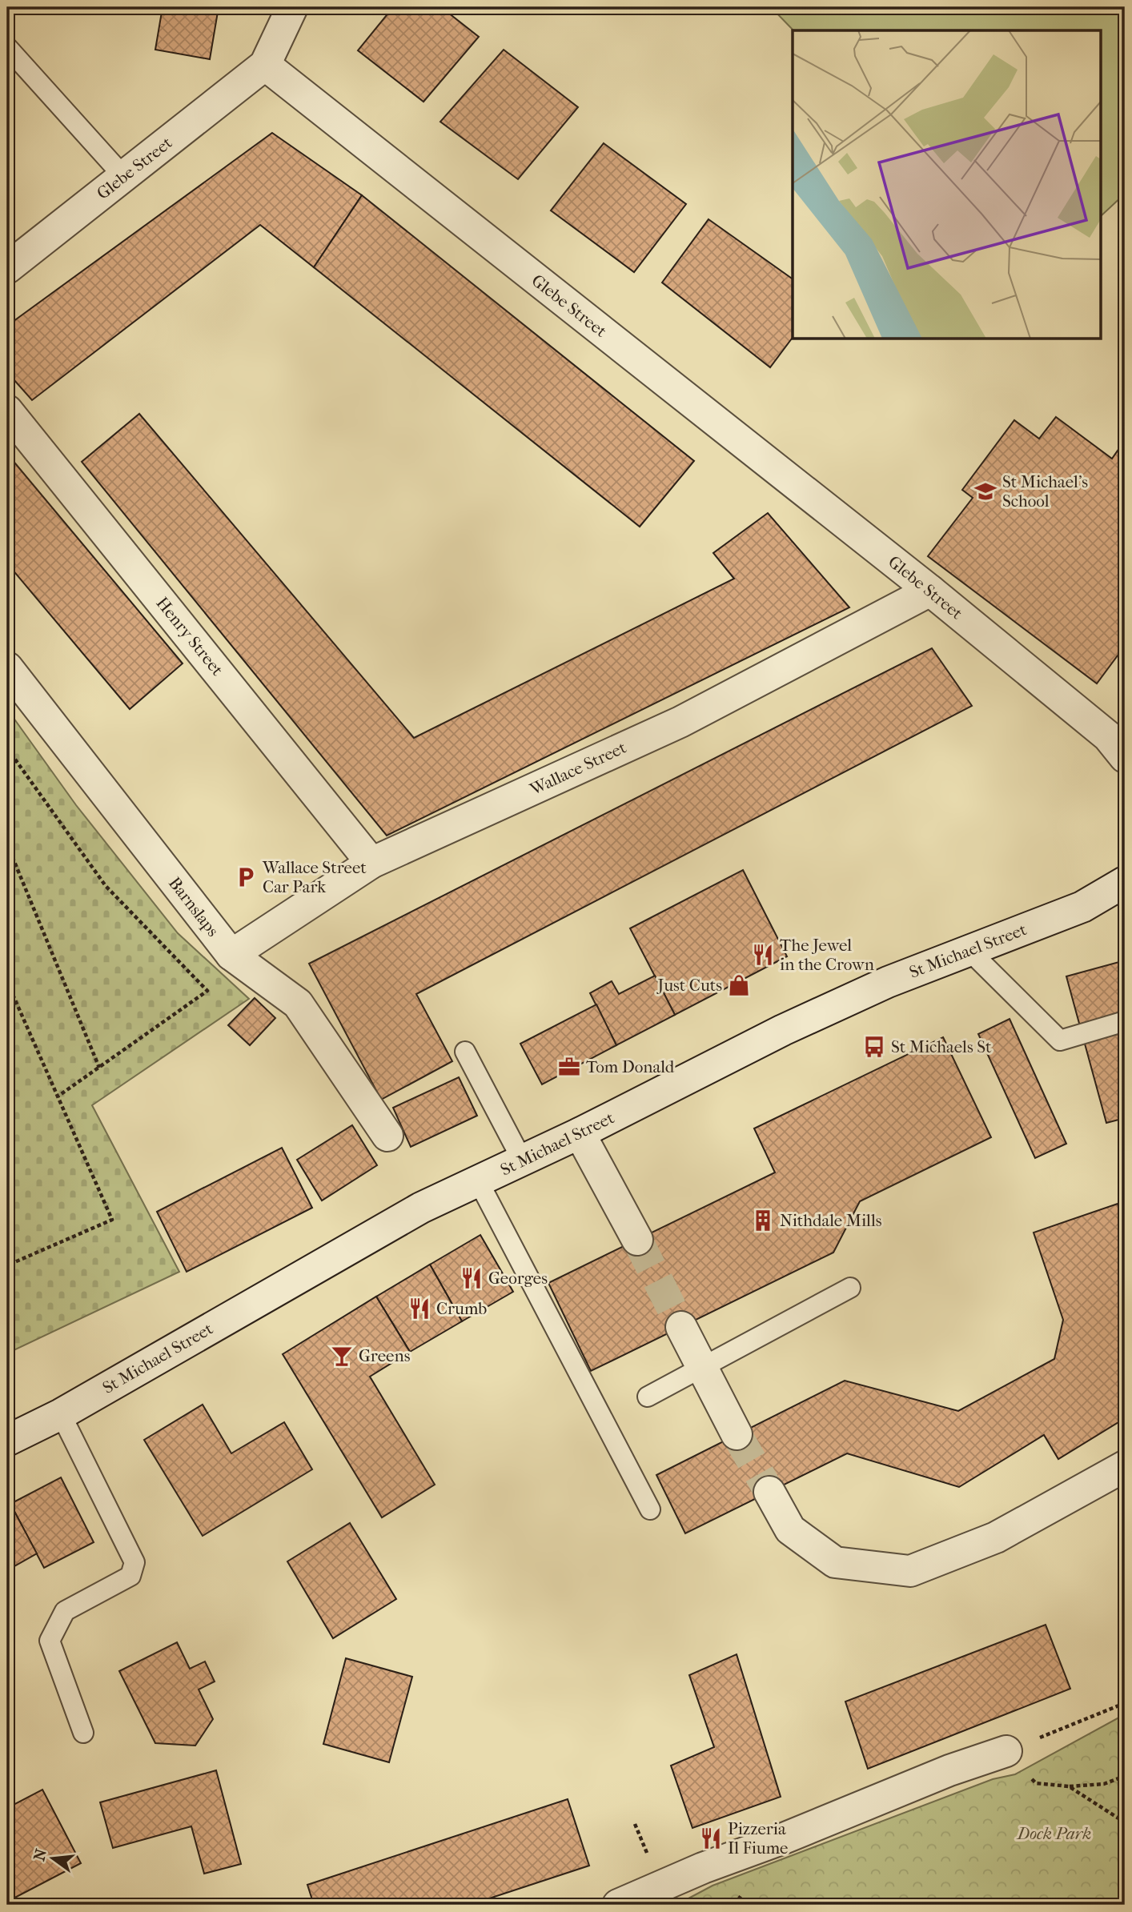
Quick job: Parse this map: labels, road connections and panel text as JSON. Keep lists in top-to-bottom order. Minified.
{"streets":{"street":["Glebe Street","Henry Street","Wallace Street","Barnslaps","St Michael Street"]},"crossings":[["Glebe Street","Wallace Street"],["Henry Street","Wallace Street"],["Wallace Street","Barnslaps"]],"parks":["Dock Park"],"places":{"school or university":["St Michael's School"],"parking":["Wallace Street Car Park"],"restaurant":["The Jewel in the Crown","Georges","Crumb","Pizzeria Il Fiume"],"shop":["Just Cuts"],"bus stop":["St Michaels St"],"office":["Tom Donald"],"building":["Nithdale Mills"],"bar":["Greens"]},"north":"left"}
